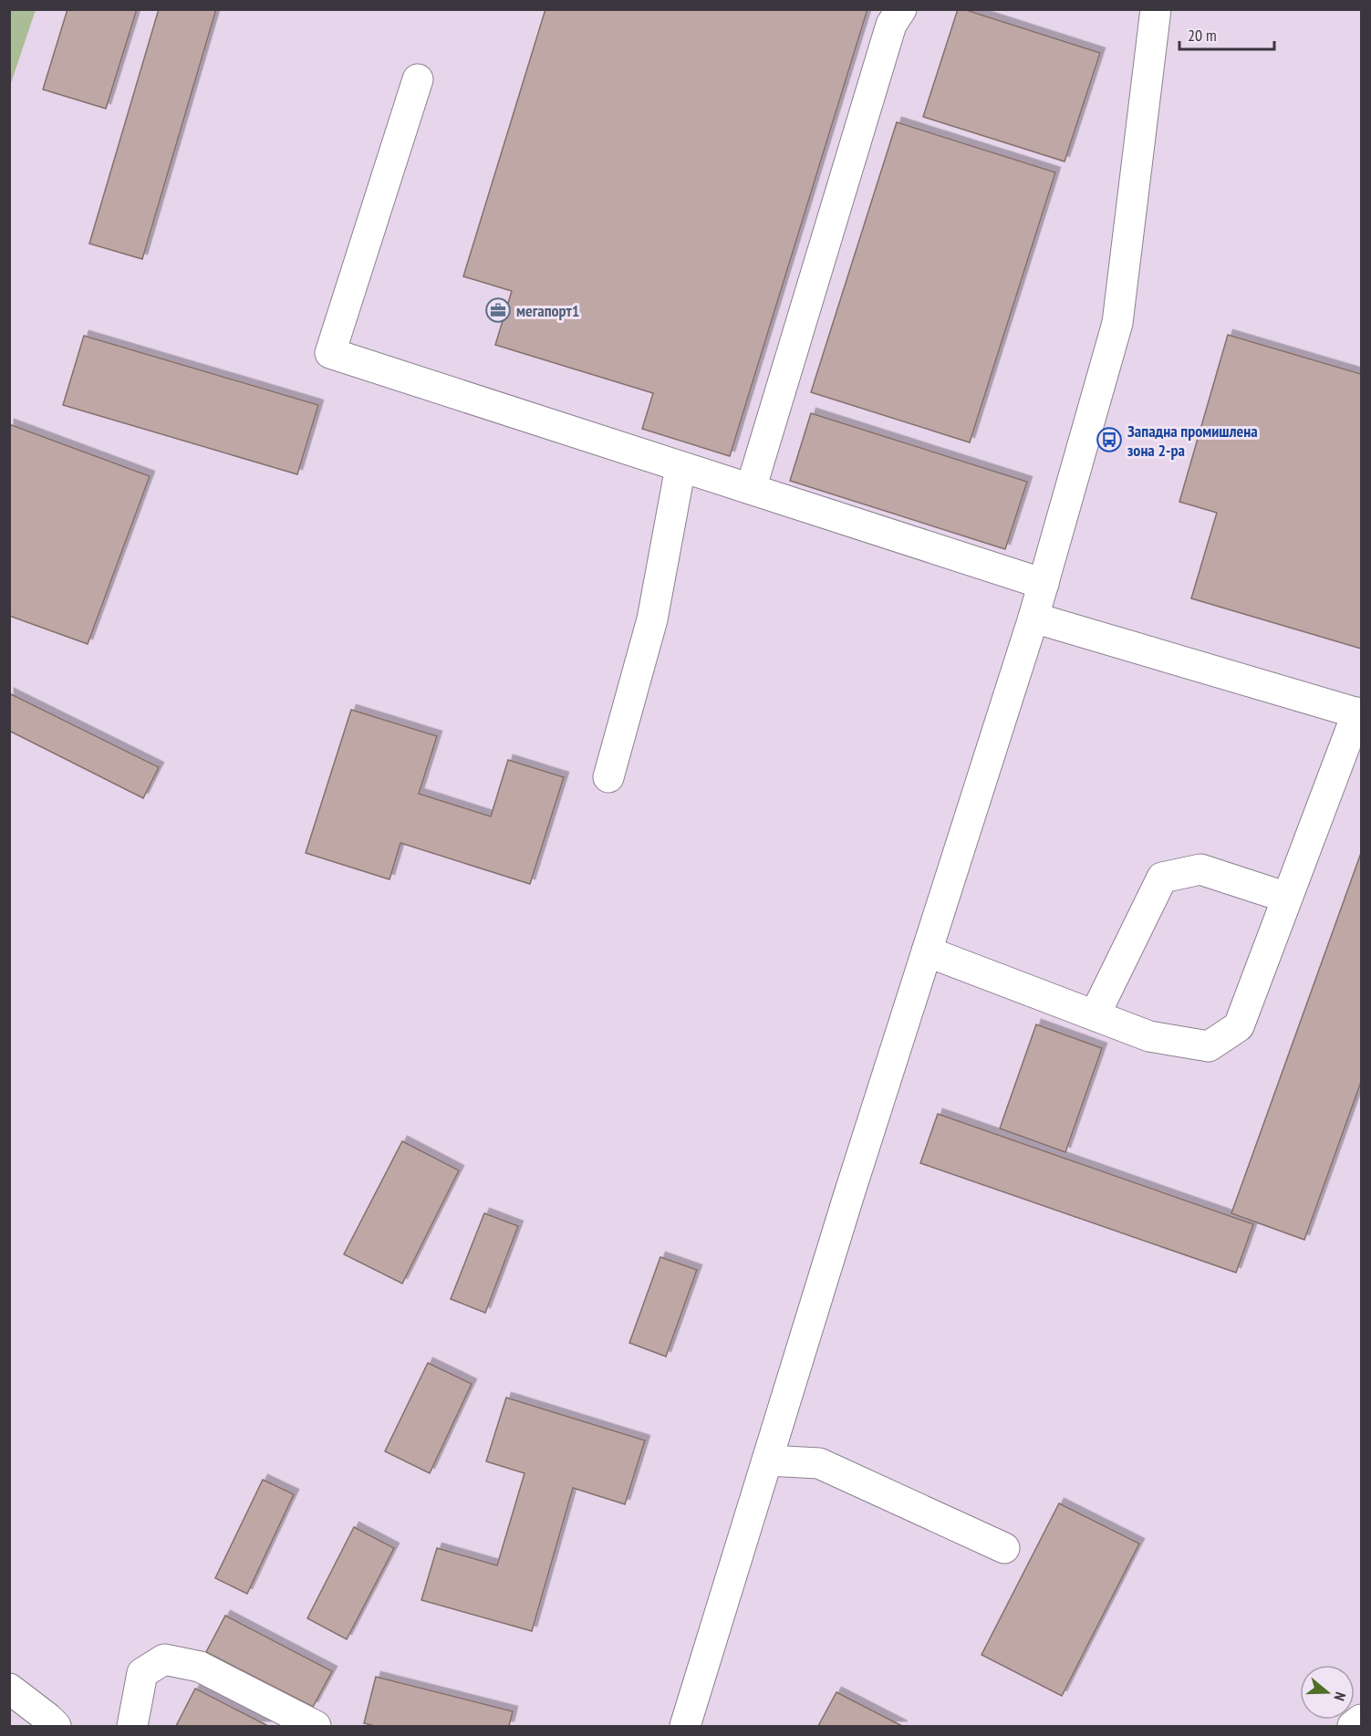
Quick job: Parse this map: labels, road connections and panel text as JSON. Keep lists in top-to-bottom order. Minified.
{"places":{"office":["мегапорт1"],"bus stop":["Западна промишлена зона 2-ра"]},"scale_bar":"20 m","north":"right"}
